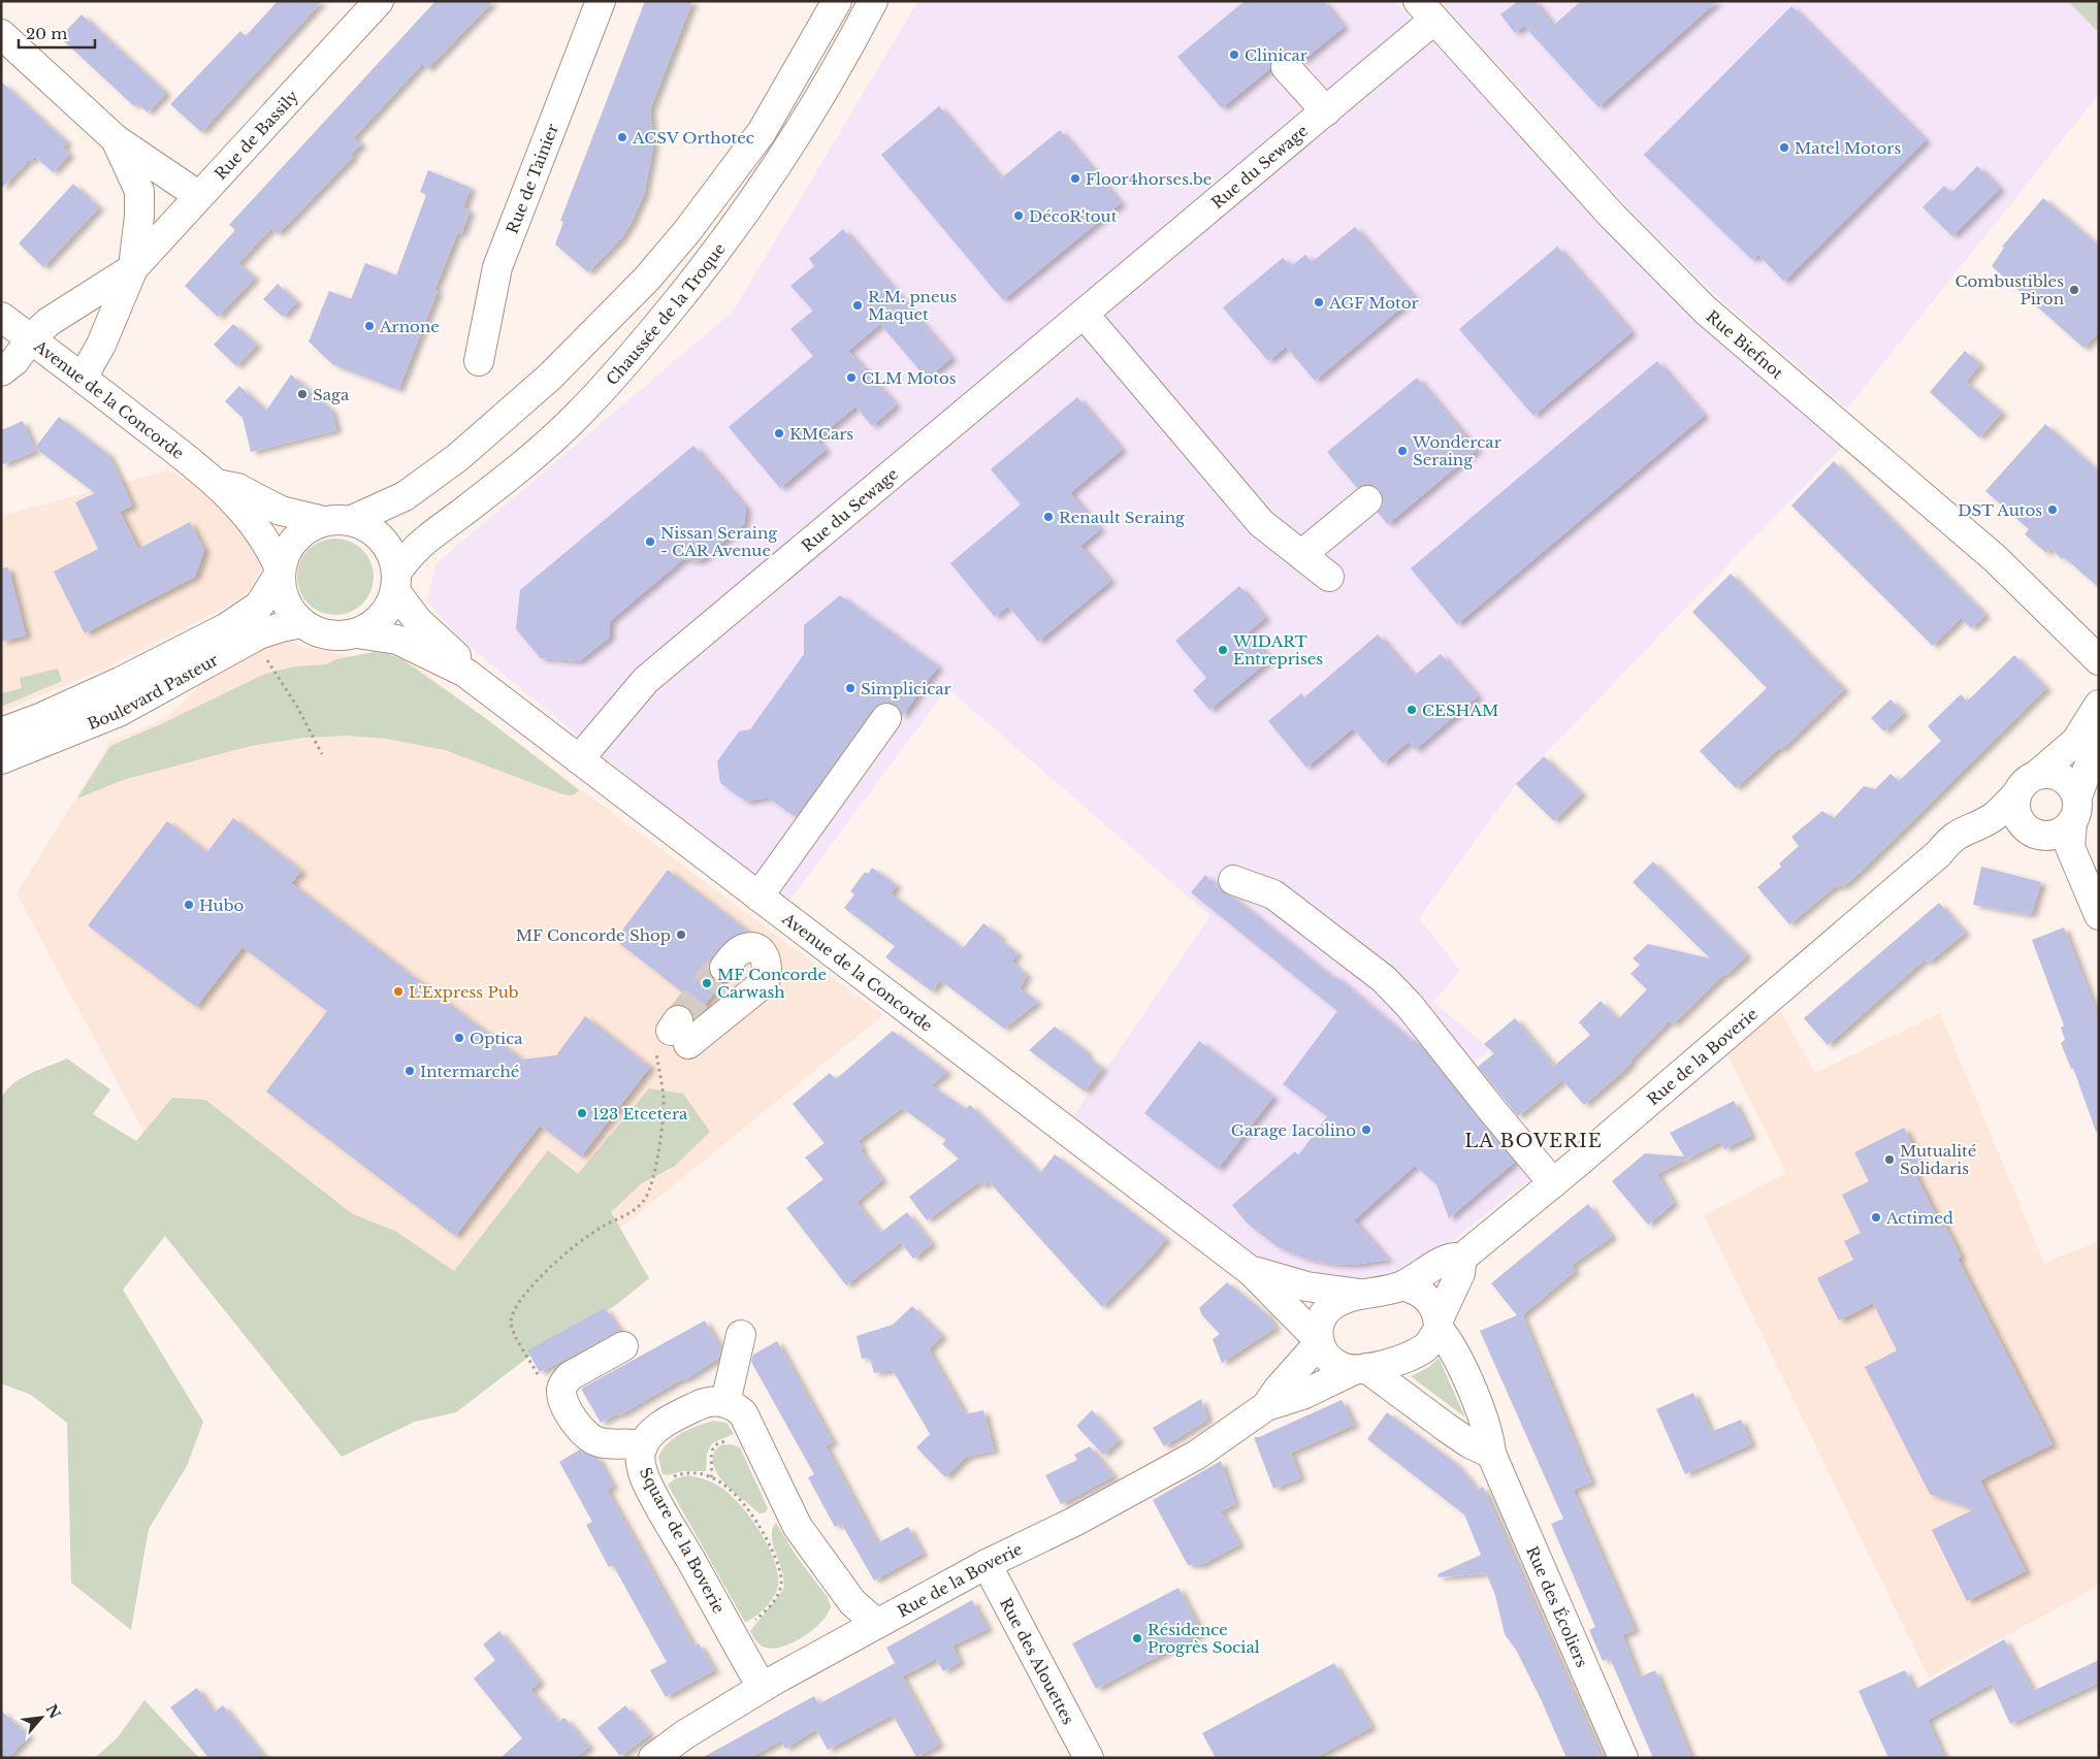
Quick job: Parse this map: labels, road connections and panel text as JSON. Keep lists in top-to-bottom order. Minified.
{"streets":{"street":["Rue de Bassily","Rue du Sewage","Rue de Tainier","Chaussée de la Troque","Rue Biefnot","Avenue de la Concorde","Boulevard Pasteur","Rue de la Boverie","Square de la Boverie","Rue des Écoliers","Rue des Alouettes"]},"crossings":[["Rue de Bassily","Avenue de la Concorde"],["Rue du Sewage","Rue Biefnot"],["Rue du Sewage","Avenue de la Concorde"],["Chaussée de la Troque","Avenue de la Concorde"],["Chaussée de la Troque","Boulevard Pasteur"],["Avenue de la Concorde","Boulevard Pasteur"],["Avenue de la Concorde","Rue de la Boverie"],["Avenue de la Concorde","Rue des Écoliers"],["Rue de la Boverie","Square de la Boverie"],["Rue de la Boverie","Rue des Écoliers"],["Rue de la Boverie","Rue des Alouettes"]],"districts":["LA BOVERIE"],"places":["Clinicar","ACSV Orthotec","Matel Motors","Floor4horses.be","DécoR'tout","Combustibles Piron","AGF Motor","R.M. pneus Maquet","Arnone","CLM Motos","Saga","KMCars","Wondercar Seraing","DST Autos","Renault Seraing","Nissan Seraing - CAR Avenue","WIDART Entreprises","Simplicicar","CESHAM","Hubo","MF Concorde Shop","MF Concorde Carwash","L'Express Pub","Optica","Intermarché","123 Etcetera","Garage Iacolino","Mutualité Solidaris","Actimed","Résidence Progrès Social"],"scale_bar":"20 m","north":"top right"}
